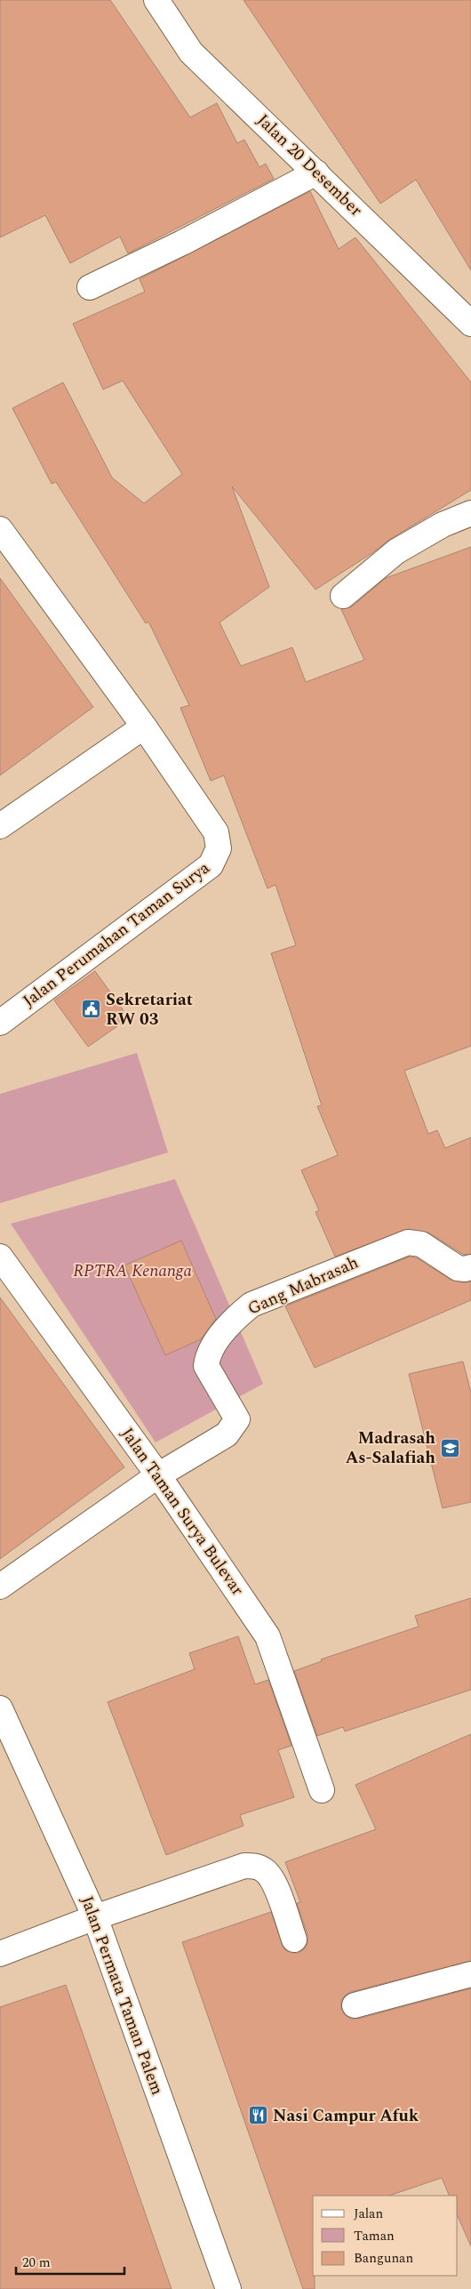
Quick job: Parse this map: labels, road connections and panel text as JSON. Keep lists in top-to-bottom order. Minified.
{"streets":{"street":["Jalan 20 Desember","Jalan Perumahan Taman Surya","Gang Mabrasah","Jalan Taman Surya Bulevar","Jalan Permata Taman Palem"]},"crossings":[["Gang Mabrasah","Jalan Taman Surya Bulevar"]],"parks":["RPTRA Kenanga"],"places":{"public building":["Sekretariat RW 03"],"school or university":["Madrasah As-Salafiah"],"restaurant":["Nasi Campur Afuk"]},"legend":["Jalan","Taman","Bangunan"],"scale_bar":"20 m"}
